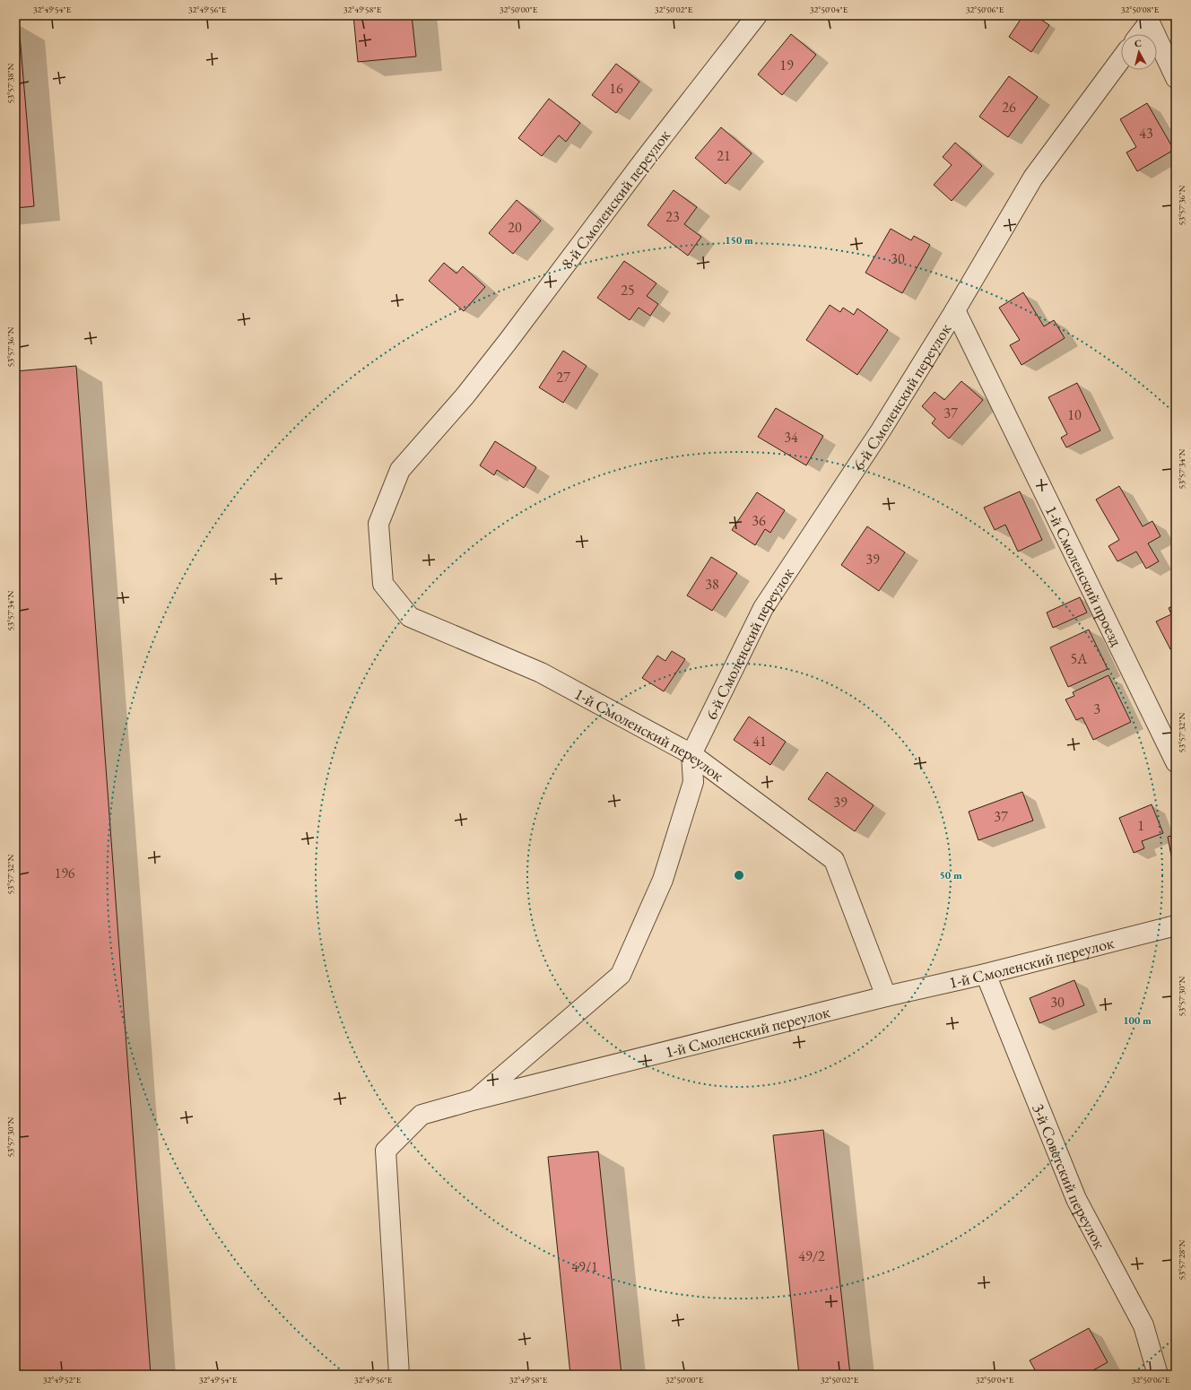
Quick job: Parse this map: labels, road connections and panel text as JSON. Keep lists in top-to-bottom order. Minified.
{"streets":{"street":["8-й Смоленский переулок","6-й Смоленский переулок","1-й Смоленский проезд","1-й Смоленский переулок","3-й Советский переулок"]},"crossings":[["8-й Смоленский переулок","1-й Смоленский переулок"],["6-й Смоленский переулок","1-й Смоленский проезд"],["6-й Смоленский переулок","1-й Смоленский переулок"],["1-й Смоленский переулок","3-й Советский переулок"]],"house_numbers":["19","16","26","43","21","23","20","30","25","27","37","10","34","36","39","38","5А","3","41","39","37","1","196","30","49/2","49/1"],"north":"top","coordinates":["32°49'54\"E","32°49'56\"E","32°49'58\"E","32°50'00\"E","32°50'02\"E","32°50'04\"E","32°50'06\"E","32°50'08\"E","53°57'38\"N","53°57'36\"N","53°57'34\"N","53°57'32\"N","53°57'30\"N","53°57'28\"N","32°49'52\"E"],"rings":["150 m","50 m","100 m"]}
